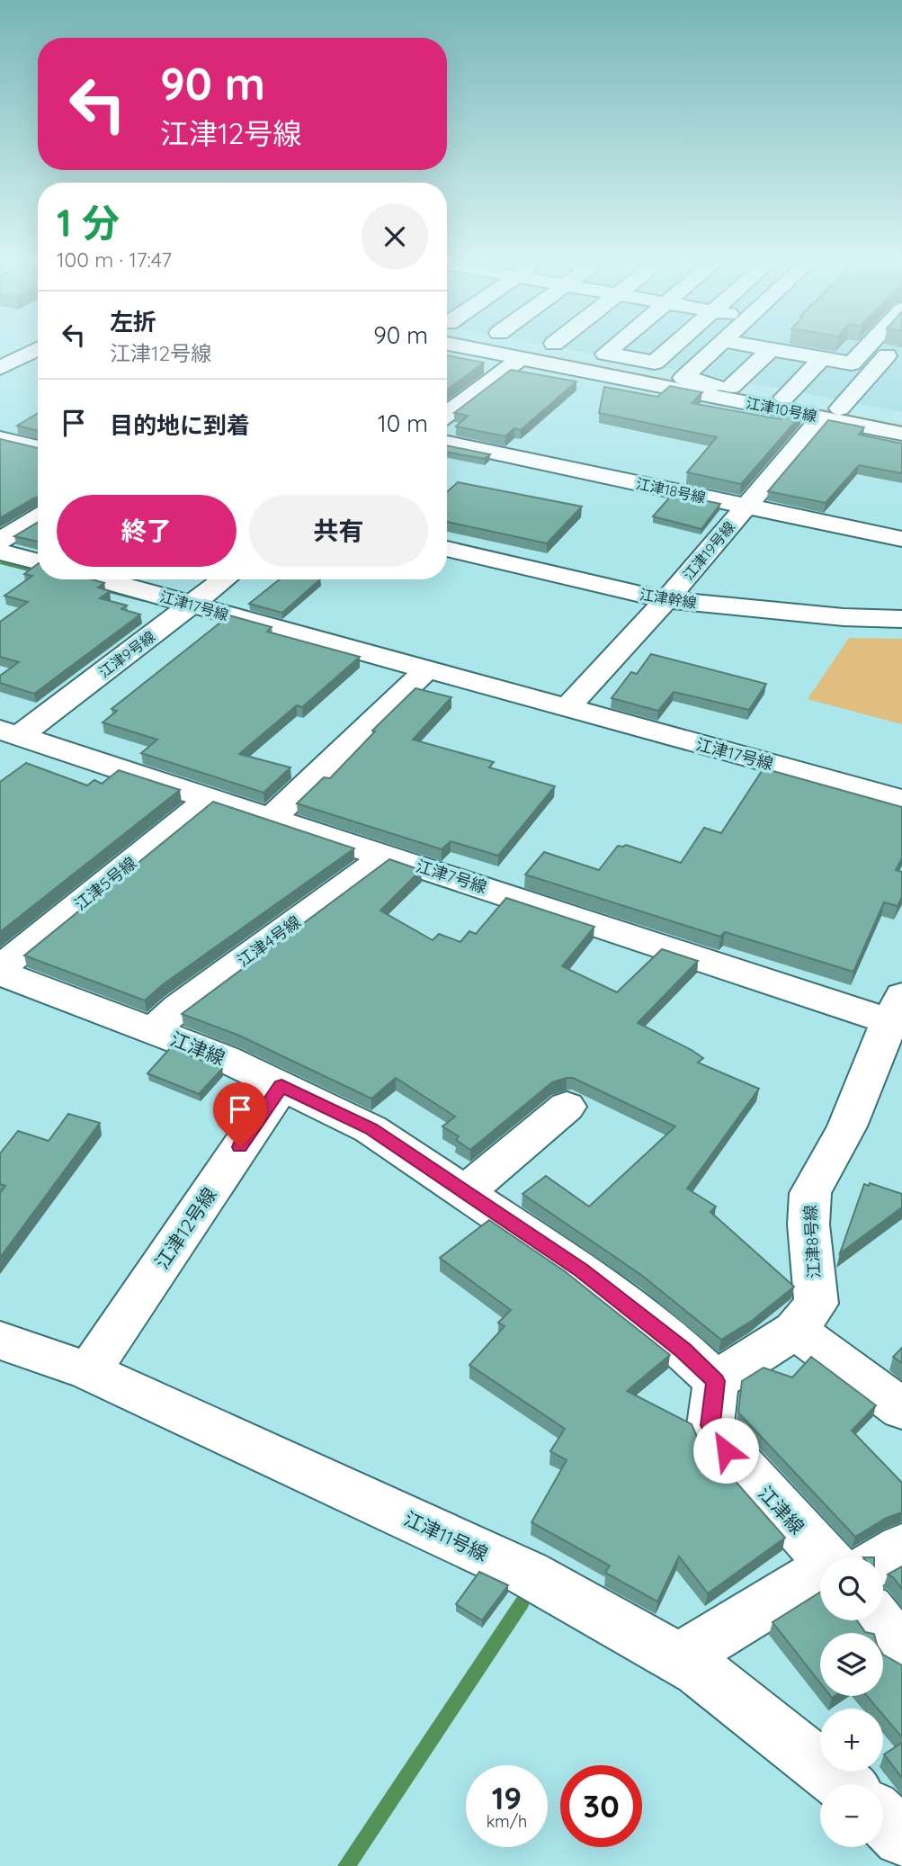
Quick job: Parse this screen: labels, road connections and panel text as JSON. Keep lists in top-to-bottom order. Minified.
{"streets":{"street":["江津10号線","江津18号線","江津19号線","江津幹線","江津17号線","江津9号線","江津7号線","江津5号線","江津4号線","江津線","江津12号線","江津8号線","江津11号線"]},"crossings":[["江津10号線","江津19号線"],["江津18号線","江津19号線"],["江津19号線","江津幹線"],["江津19号線","江津17号線"],["江津17号線","江津9号線"],["江津9号線","江津7号線"],["江津7号線","江津5号線"],["江津7号線","江津4号線"],["江津7号線","江津8号線"],["江津5号線","江津線"],["江津4号線","江津線"],["江津線","江津12号線"],["江津線","江津8号線"],["江津12号線","江津11号線"]],"page":{"turn":["90 m","江津12号線"],"heading":["1 分","100 m · 17:47"],"list":[{"name":"左折","note":"江津12号線","value":"90 m"},{"name":"目的地に到着","value":"10 m"}],"buttons":["終了","共有"],"map_buttons":["+","−"],"speed":"19 km/h","limit":"30"}}
